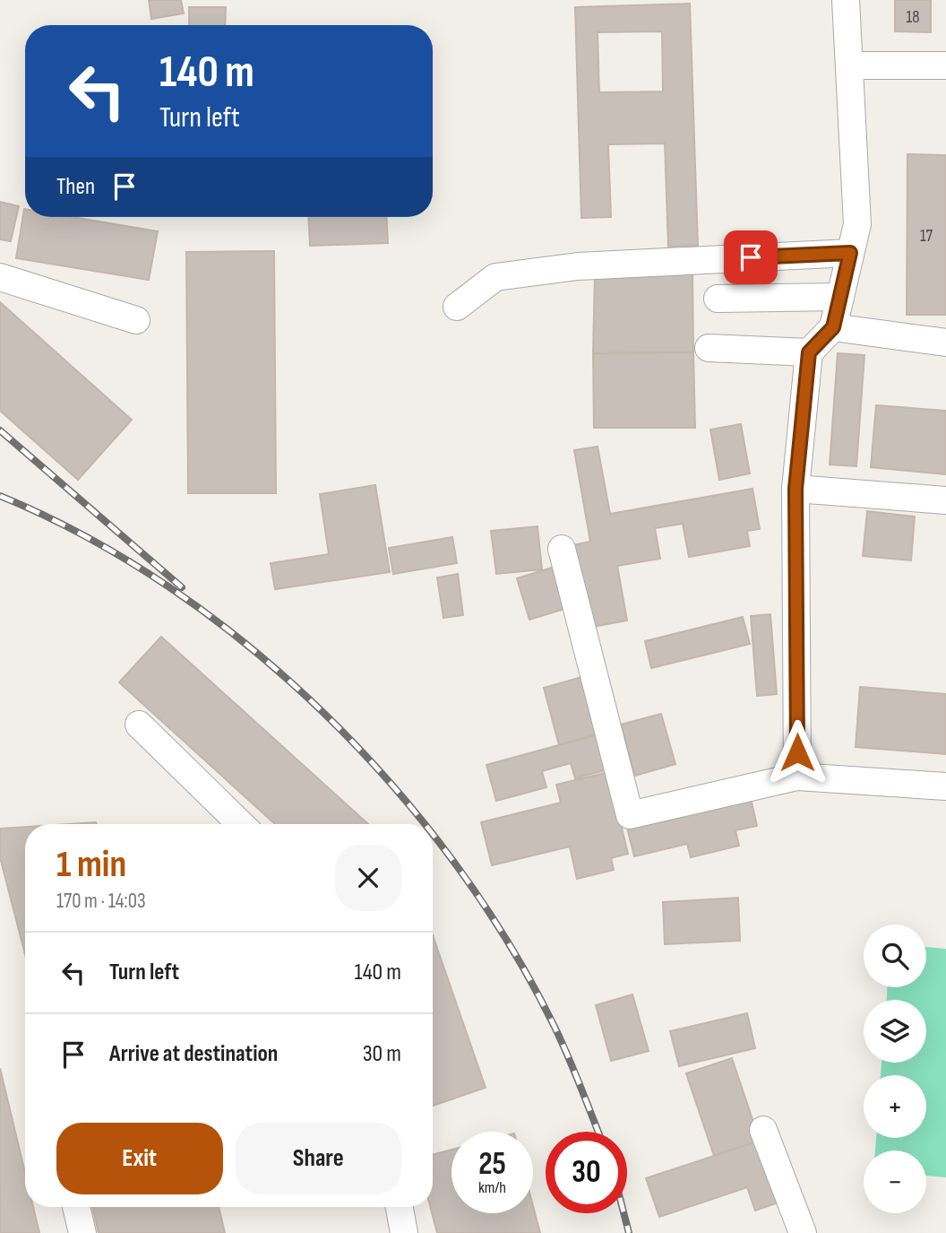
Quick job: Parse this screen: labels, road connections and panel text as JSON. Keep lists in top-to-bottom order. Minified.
{"house_numbers":["18","17"],"page":{"turn":["140 m","Turn left"],"then":"Then","heading":["1 min","170 m · 14:03"],"map_buttons":["+","−"],"list":[{"name":"Turn left","value":"140 m"},{"name":"Arrive at destination","value":"30 m"}],"buttons":["Exit","Share"],"speed":"25 km/h","limit":"30"}}
